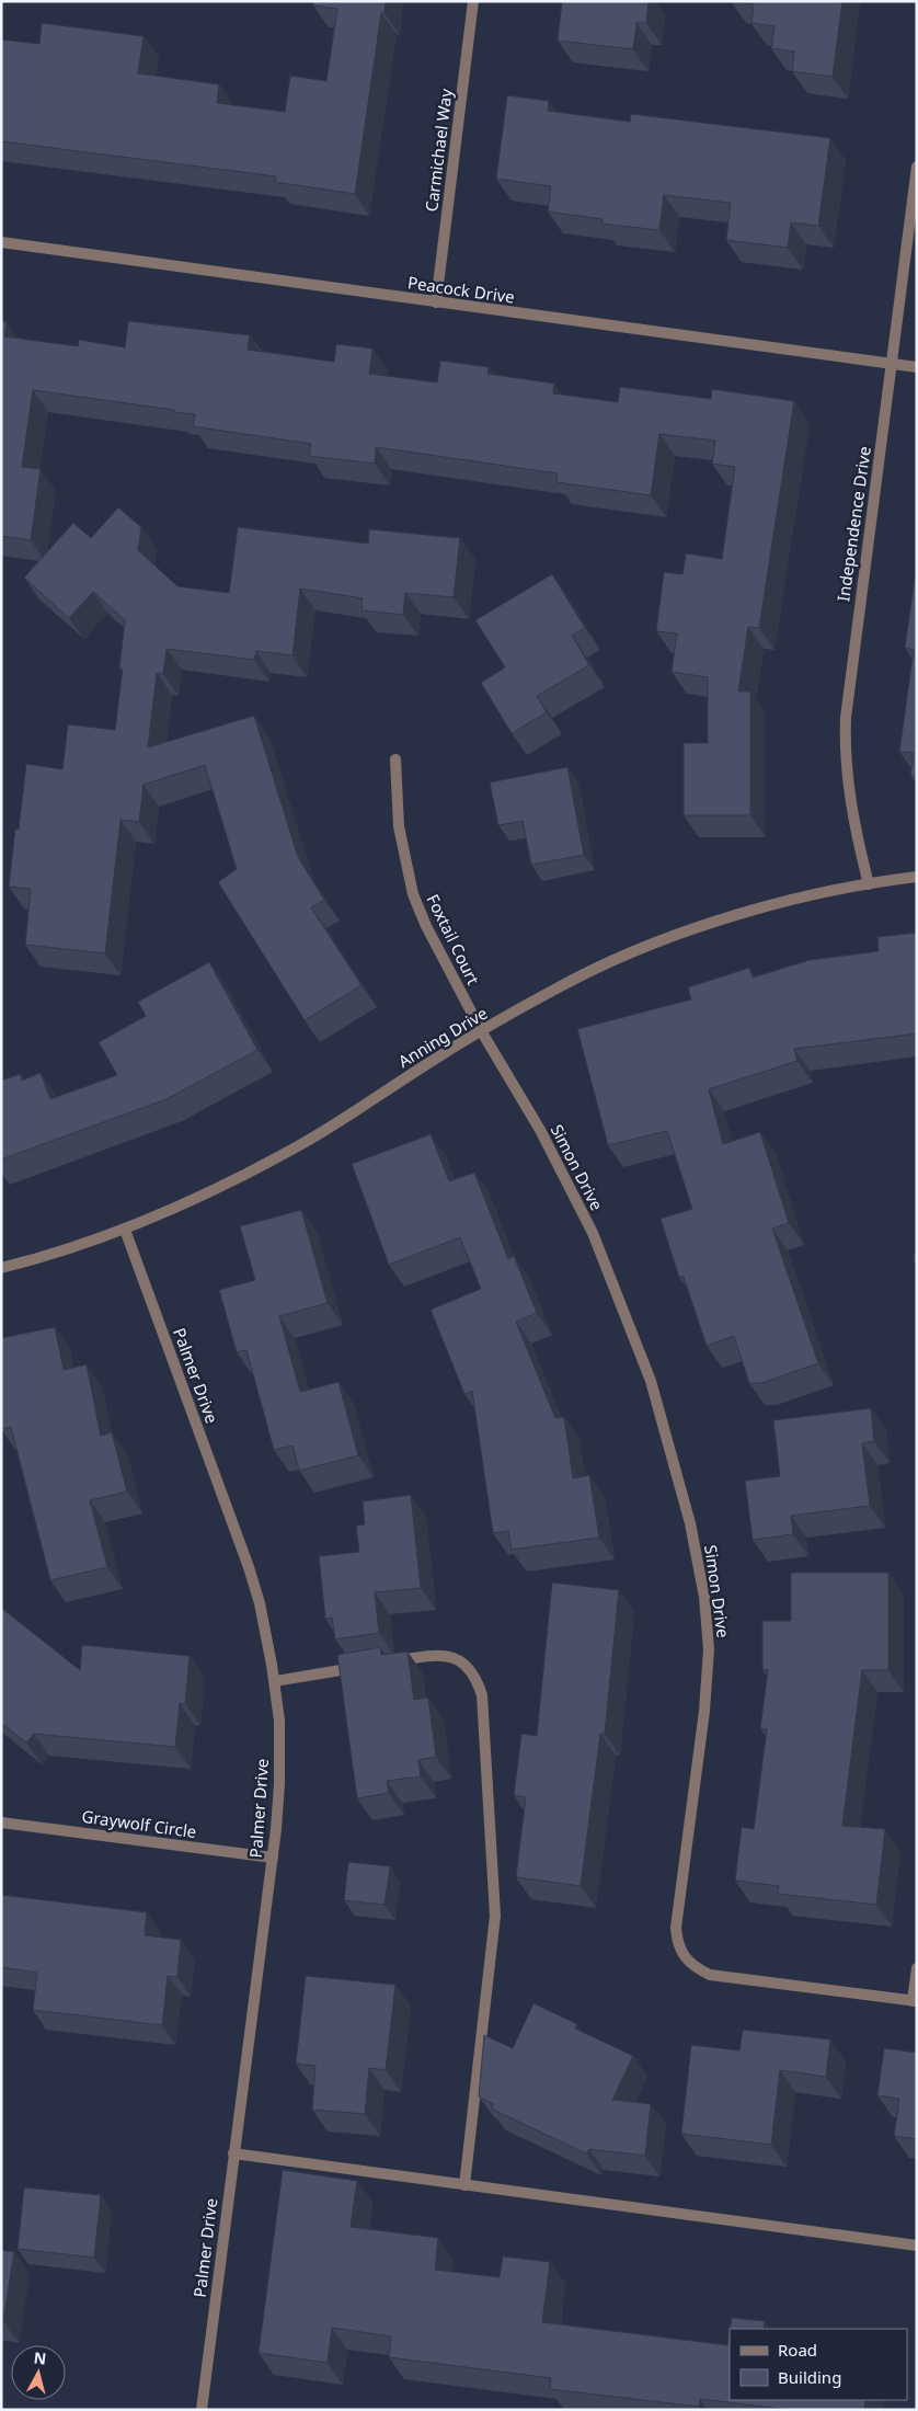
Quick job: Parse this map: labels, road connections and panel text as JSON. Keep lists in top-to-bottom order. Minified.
{"streets":{"street":["Carmichael Way","Peacock Drive","Independence Drive","Foxtail Court","Anning Drive","Simon Drive","Palmer Drive","Graywolf Circle"]},"crossings":[["Carmichael Way","Peacock Drive"],["Peacock Drive","Independence Drive"],["Independence Drive","Anning Drive"],["Foxtail Court","Anning Drive"],["Foxtail Court","Simon Drive"],["Anning Drive","Simon Drive"],["Anning Drive","Palmer Drive"],["Palmer Drive","Graywolf Circle"]],"legend":["Road","Building"],"north":"top"}
